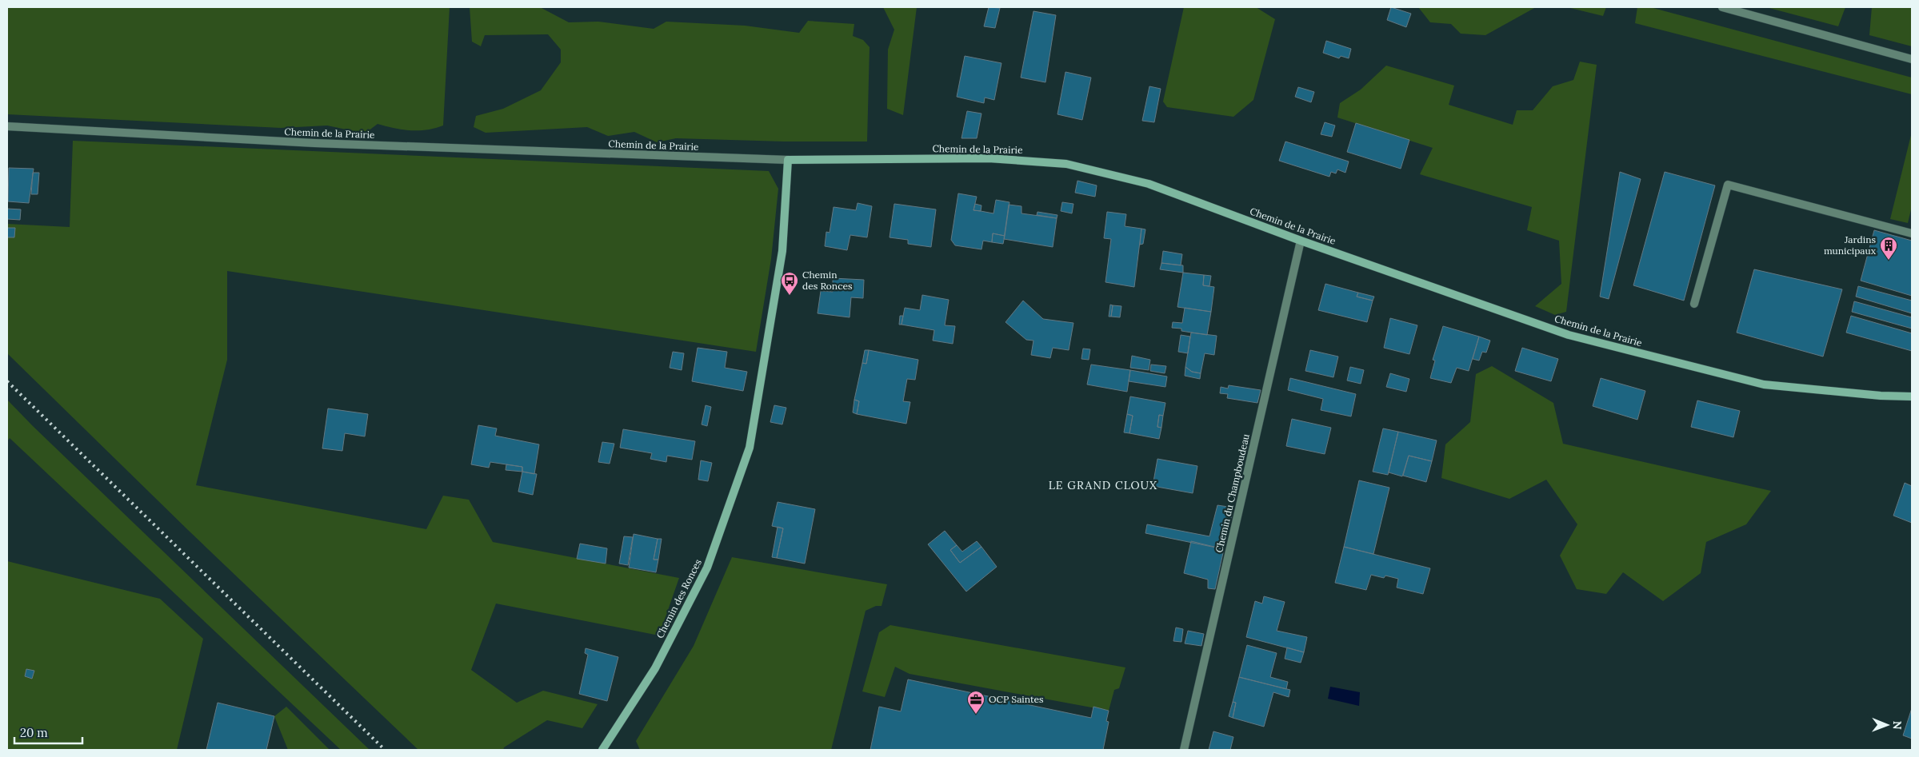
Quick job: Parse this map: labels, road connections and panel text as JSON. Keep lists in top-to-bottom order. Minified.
{"streets":{"street":["Chemin de la Prairie","Chemin du Champboudeau","Chemin des Ronces"]},"crossings":[["Chemin de la Prairie","Chemin du Champboudeau"],["Chemin de la Prairie","Chemin des Ronces"]],"districts":["LE GRAND CLOUX"],"places":{"building":["Jardins municipaux"],"bus stop":["Chemin des Ronces"],"office":["OCP Saintes"]},"scale_bar":"20 m","north":"right"}
